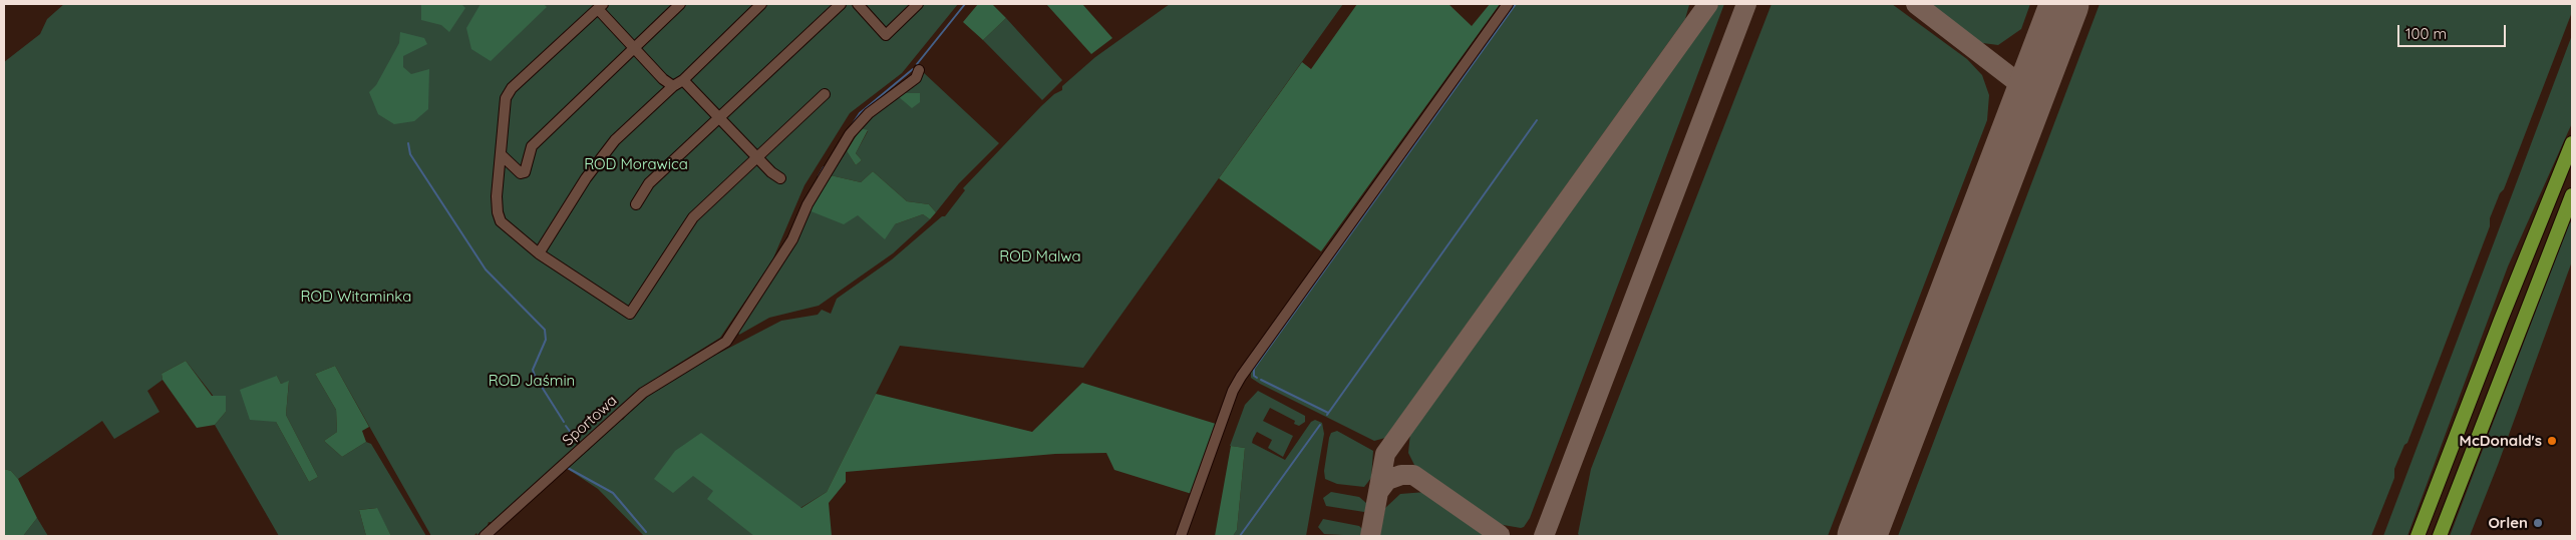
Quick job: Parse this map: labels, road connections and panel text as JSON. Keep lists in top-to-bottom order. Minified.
{"streets":{"street":["Sportowa"]},"parks":["ROD Morawica","ROD Malwa","ROD Witaminka","ROD Jaśmin"],"places":["McDonald's","Orlen"],"scale_bar":"100 m"}
